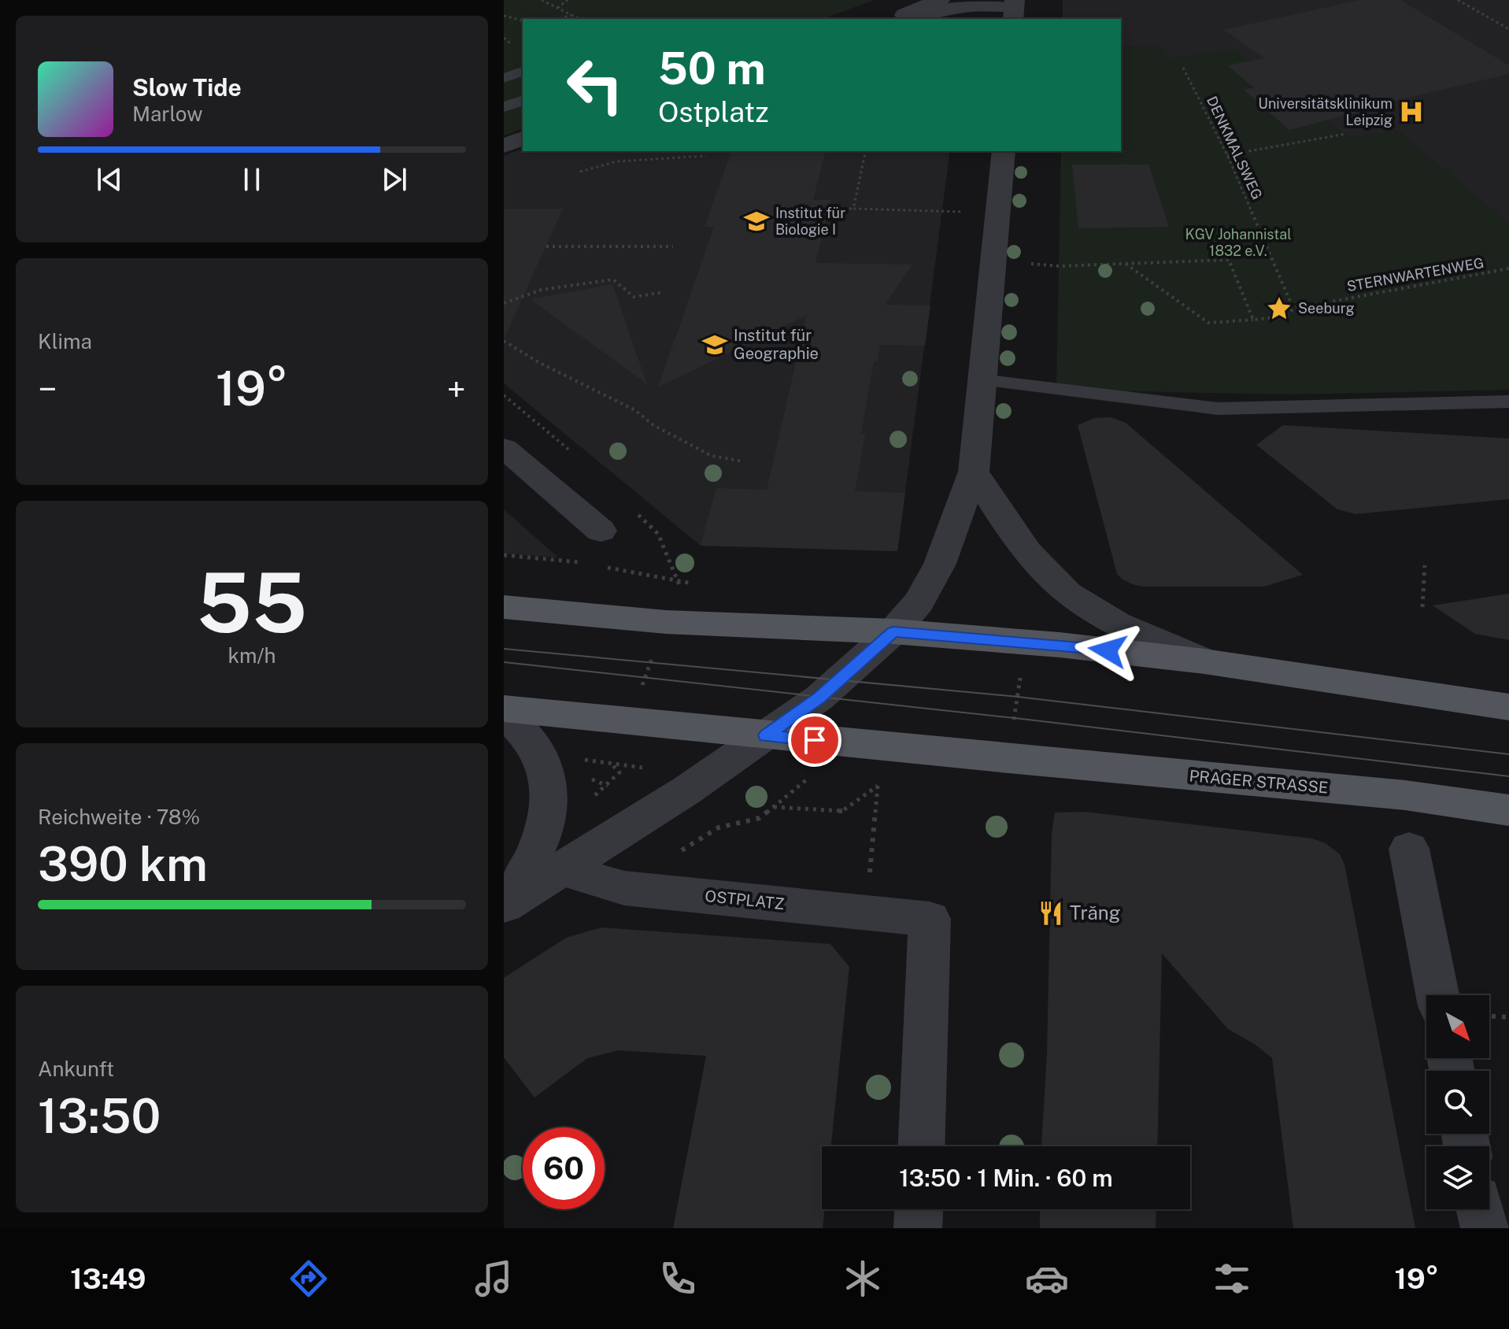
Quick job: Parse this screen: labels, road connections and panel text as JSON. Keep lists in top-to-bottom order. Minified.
{"streets":{"main road":["PRAGER STRASSE"],"street":["OSTPLATZ"],"path":["DENKMALSWEG","STERNWARTENWEG"]},"crossings":[["DENKMALSWEG","STERNWARTENWEG"]],"parks":["KGV Johannistal 1832 e.V."],"places":{"hospital":["Universitätsklinikum Leipzig"],"school or university":["Institut für Biologie I","Institut für Geographie"],"place":["Seeburg"],"restaurant":["Trăng"]},"north":"bottom right","page":{"turn":["50 m","Ostplatz"],"song":["Slow Tide","Marlow"],"tile":["Klima",["55","km/h"],["Reichweite · 78%","390 km"],["Ankunft","13:50"]],"heat":["−","19°","+"],"limit":"60","trip":"13:50 · 1 Min. · 60 m","tabs":["13:49","19°"]}}
